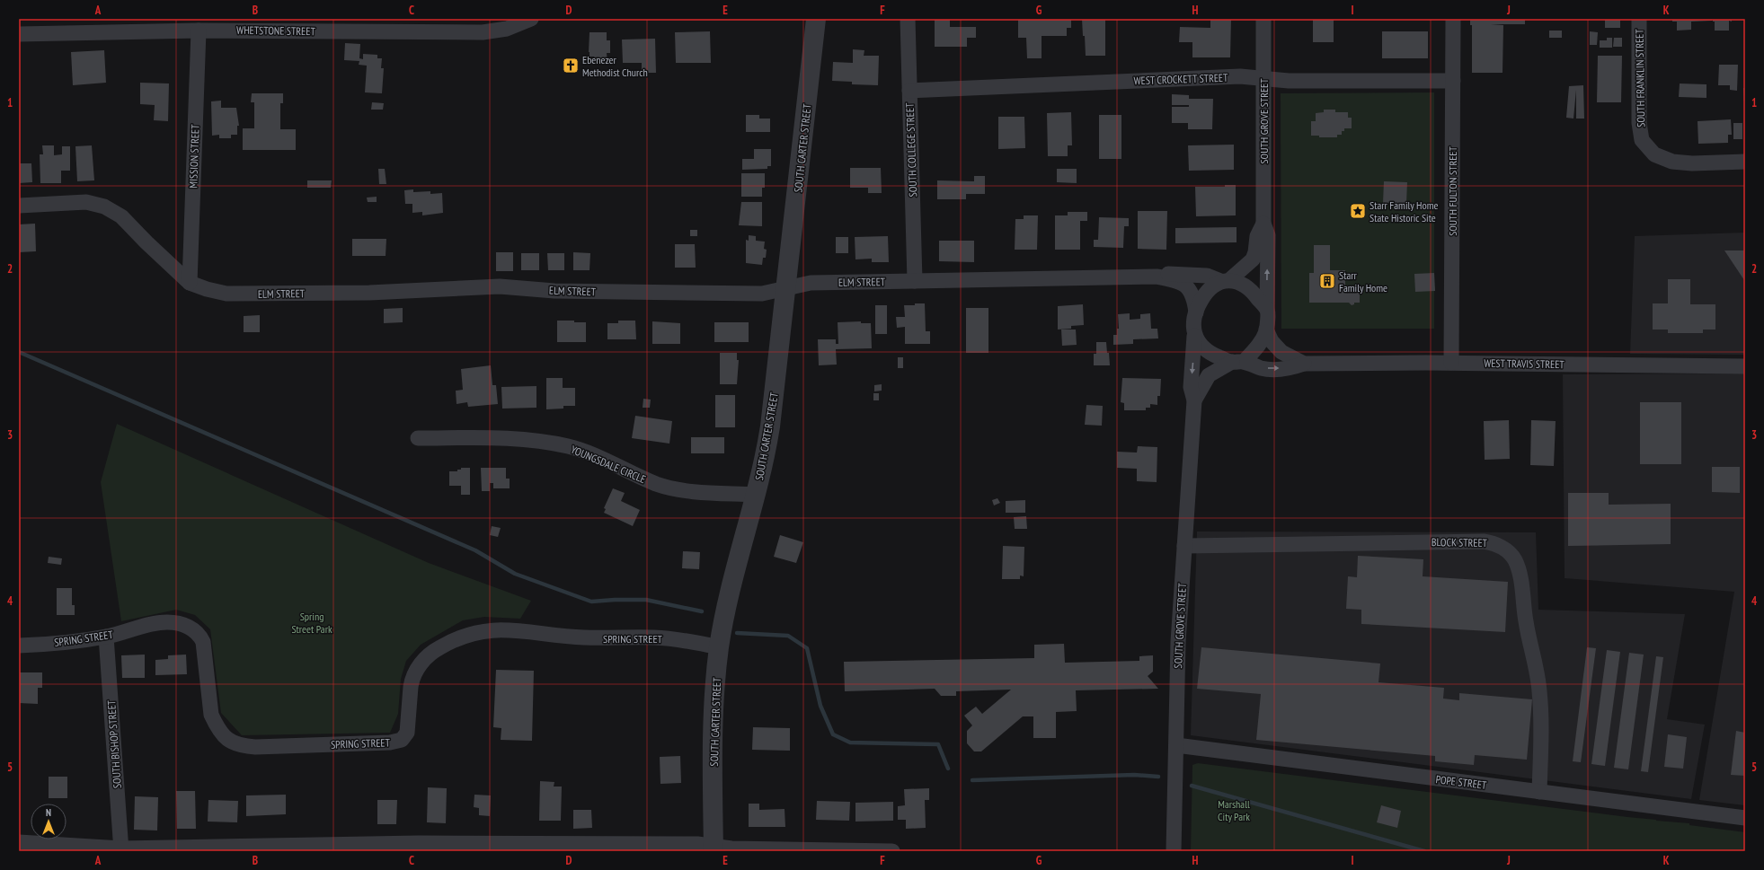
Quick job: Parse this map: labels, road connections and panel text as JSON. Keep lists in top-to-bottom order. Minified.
{"streets":{"street":["WHETSTONE STREET","SOUTH FRANKLIN STREET","WEST CROCKETT STREET","SOUTH GROVE STREET","SOUTH CARTER STREET","SOUTH COLLEGE STREET","MISSION STREET","SOUTH FULTON STREET","ELM STREET","WEST TRAVIS STREET","YOUNGSDALE CIRCLE","BLOCK STREET","SPRING STREET","SOUTH BISHOP STREET","POPE STREET"]},"crossings":[["WHETSTONE STREET","MISSION STREET"],["WEST CROCKETT STREET","SOUTH GROVE STREET"],["WEST CROCKETT STREET","SOUTH COLLEGE STREET"],["WEST CROCKETT STREET","SOUTH FULTON STREET"],["SOUTH GROVE STREET","ELM STREET"],["SOUTH GROVE STREET","WEST TRAVIS STREET"],["SOUTH GROVE STREET","BLOCK STREET"],["SOUTH GROVE STREET","POPE STREET"],["SOUTH CARTER STREET","ELM STREET"],["SOUTH CARTER STREET","YOUNGSDALE CIRCLE"],["SOUTH CARTER STREET","SPRING STREET"],["SOUTH COLLEGE STREET","ELM STREET"],["MISSION STREET","ELM STREET"],["SOUTH FULTON STREET","WEST TRAVIS STREET"],["ELM STREET","WEST TRAVIS STREET"],["BLOCK STREET","POPE STREET"],["SPRING STREET","SOUTH BISHOP STREET"]],"parks":["Spring Street Park","Marshall City Park"],"places":{"church":["Ebenezer Methodist Church"],"place":["Starr Family Home State Historic Site"],"building":["Starr Family Home"]},"north":"top","grid":{"columns":["A","B","C","D","E","F","G","H","I","J","K"],"rows":["1","2","3","4","5"]}}
